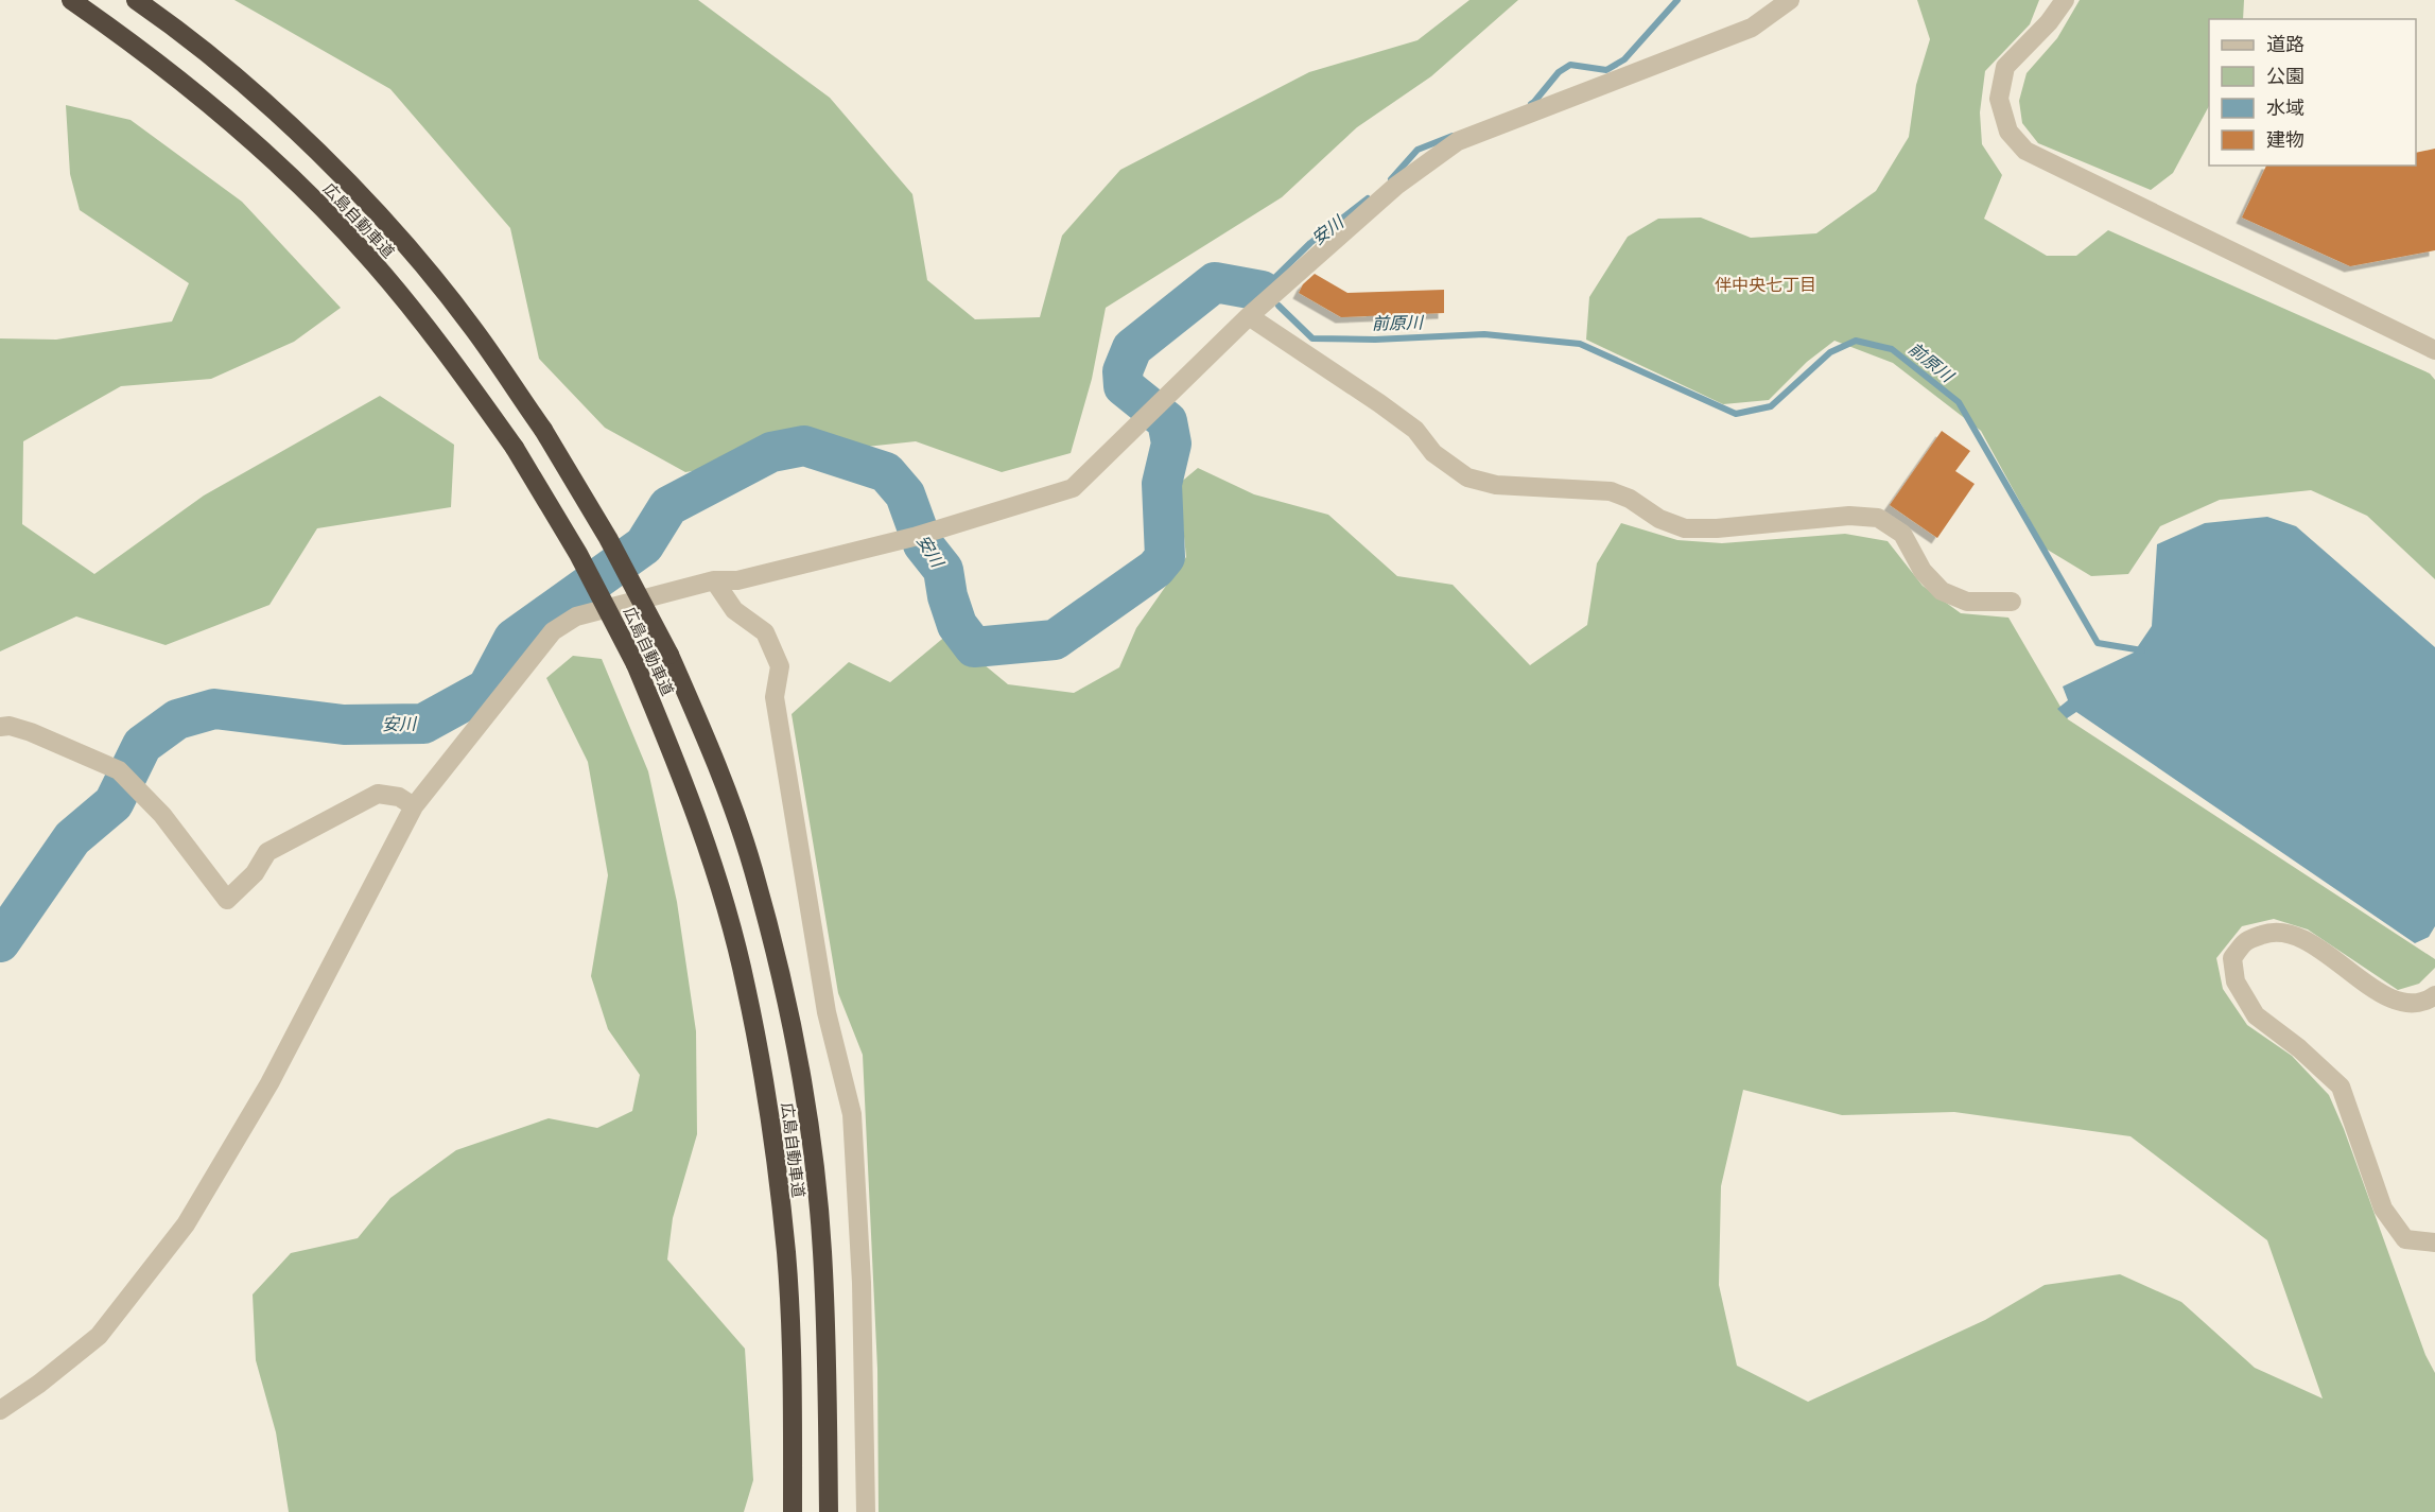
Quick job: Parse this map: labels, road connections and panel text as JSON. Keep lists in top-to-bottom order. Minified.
{"streets":{"highway":["広島自動車道"]},"districts":["伴中央七丁目"],"water":["安川","前原川"],"legend":["道路","公園","水域","建物"]}
